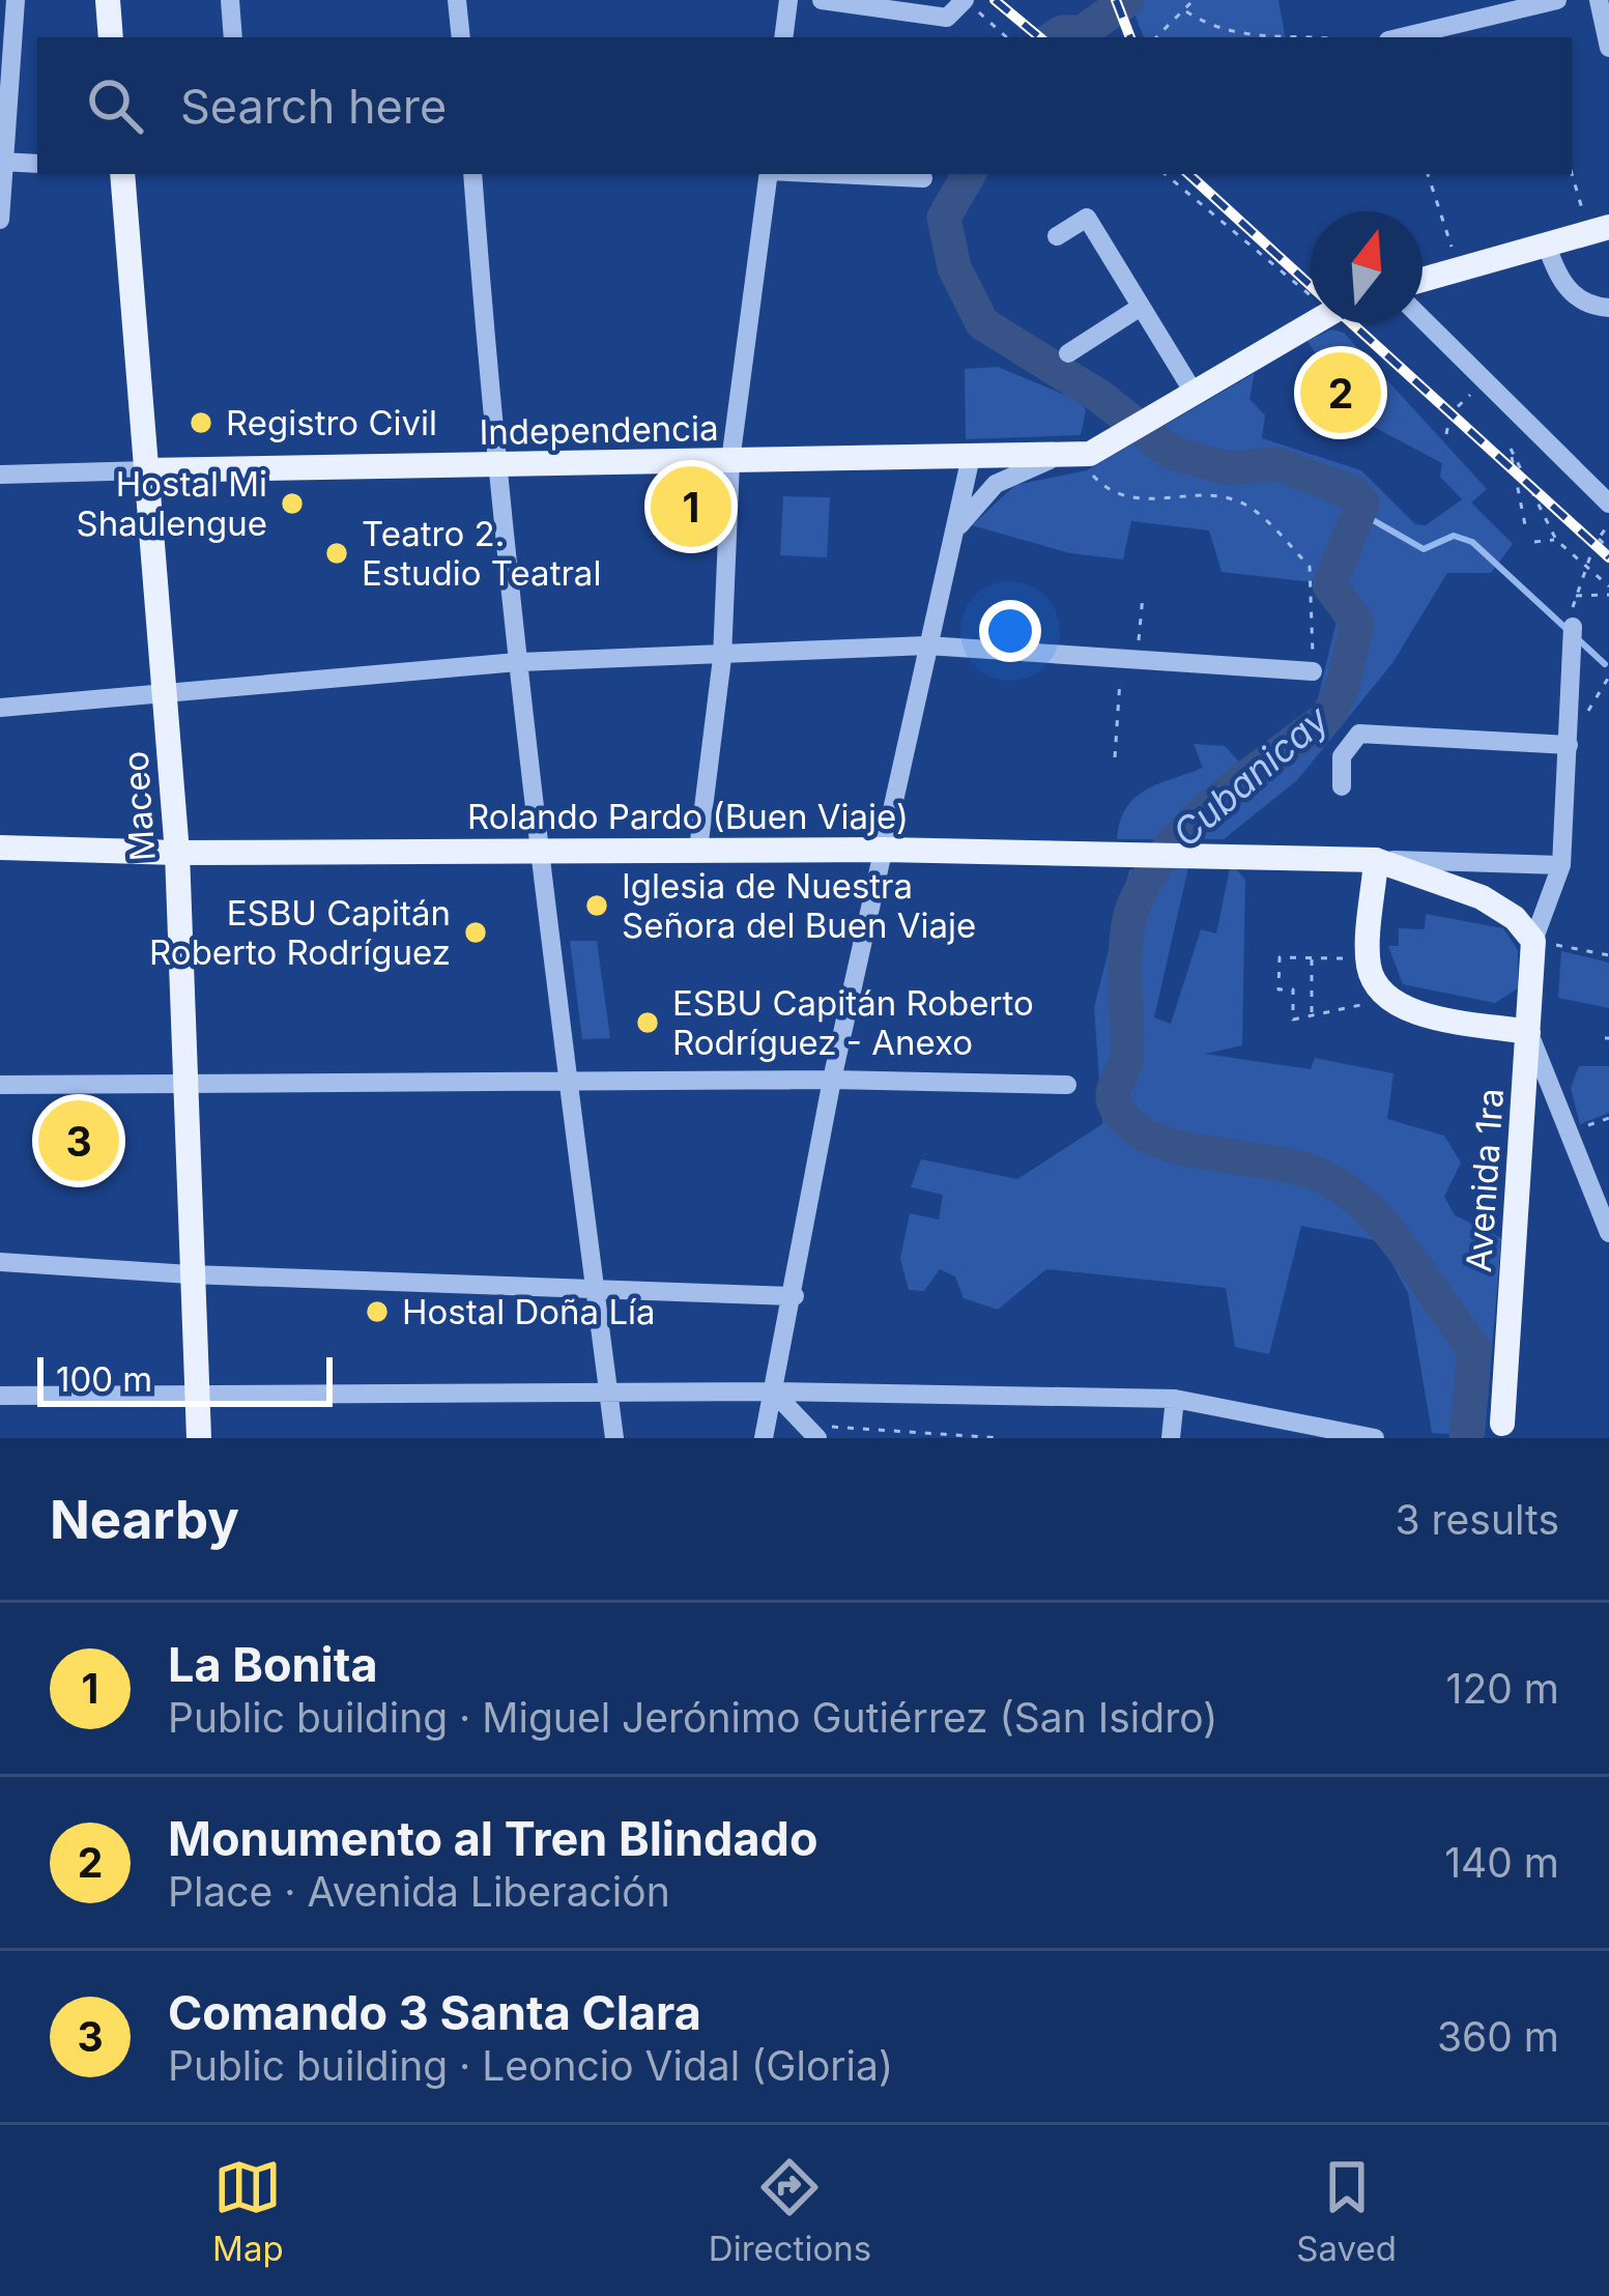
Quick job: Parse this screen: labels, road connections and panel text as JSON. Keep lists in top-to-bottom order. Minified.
{"streets":{"main road":["Independencia","Maceo","Rolando Pardo (Buen Viaje)","Avenida 1ra"]},"crossings":[["Independencia","Maceo"],["Maceo","Rolando Pardo (Buen Viaje)"],["Rolando Pardo (Buen Viaje)","Avenida 1ra"]],"water":["Cubanicay"],"places":["Registro Civil","Hostal Mi Shaulengue","Teatro 2. Estudio Teatral","Iglesia de Nuestra Señora del Buen Viaje","ESBU Capitán Roberto Rodríguez","ESBU Capitán Roberto Rodríguez - Anexo","Hostal Doña Lía"],"scale_bar":"100 m","north":"top","page":{"search":"Search here","pins":["2","1","3"],"scale":"100 m","heading":["Nearby","3 results"],"list":[{"mark":"1","name":"La Bonita","note":"Public building · Miguel Jerónimo Gutiérrez (San Isidro)","value":"120 m"},{"mark":"2","name":"Monumento al Tren Blindado","note":"Place · Avenida Liberación","value":"140 m"},{"mark":"3","name":"Comando 3 Santa Clara","note":"Public building · Leoncio Vidal (Gloria)","value":"360 m"}],"nav":["Map","Directions","Saved"]}}
